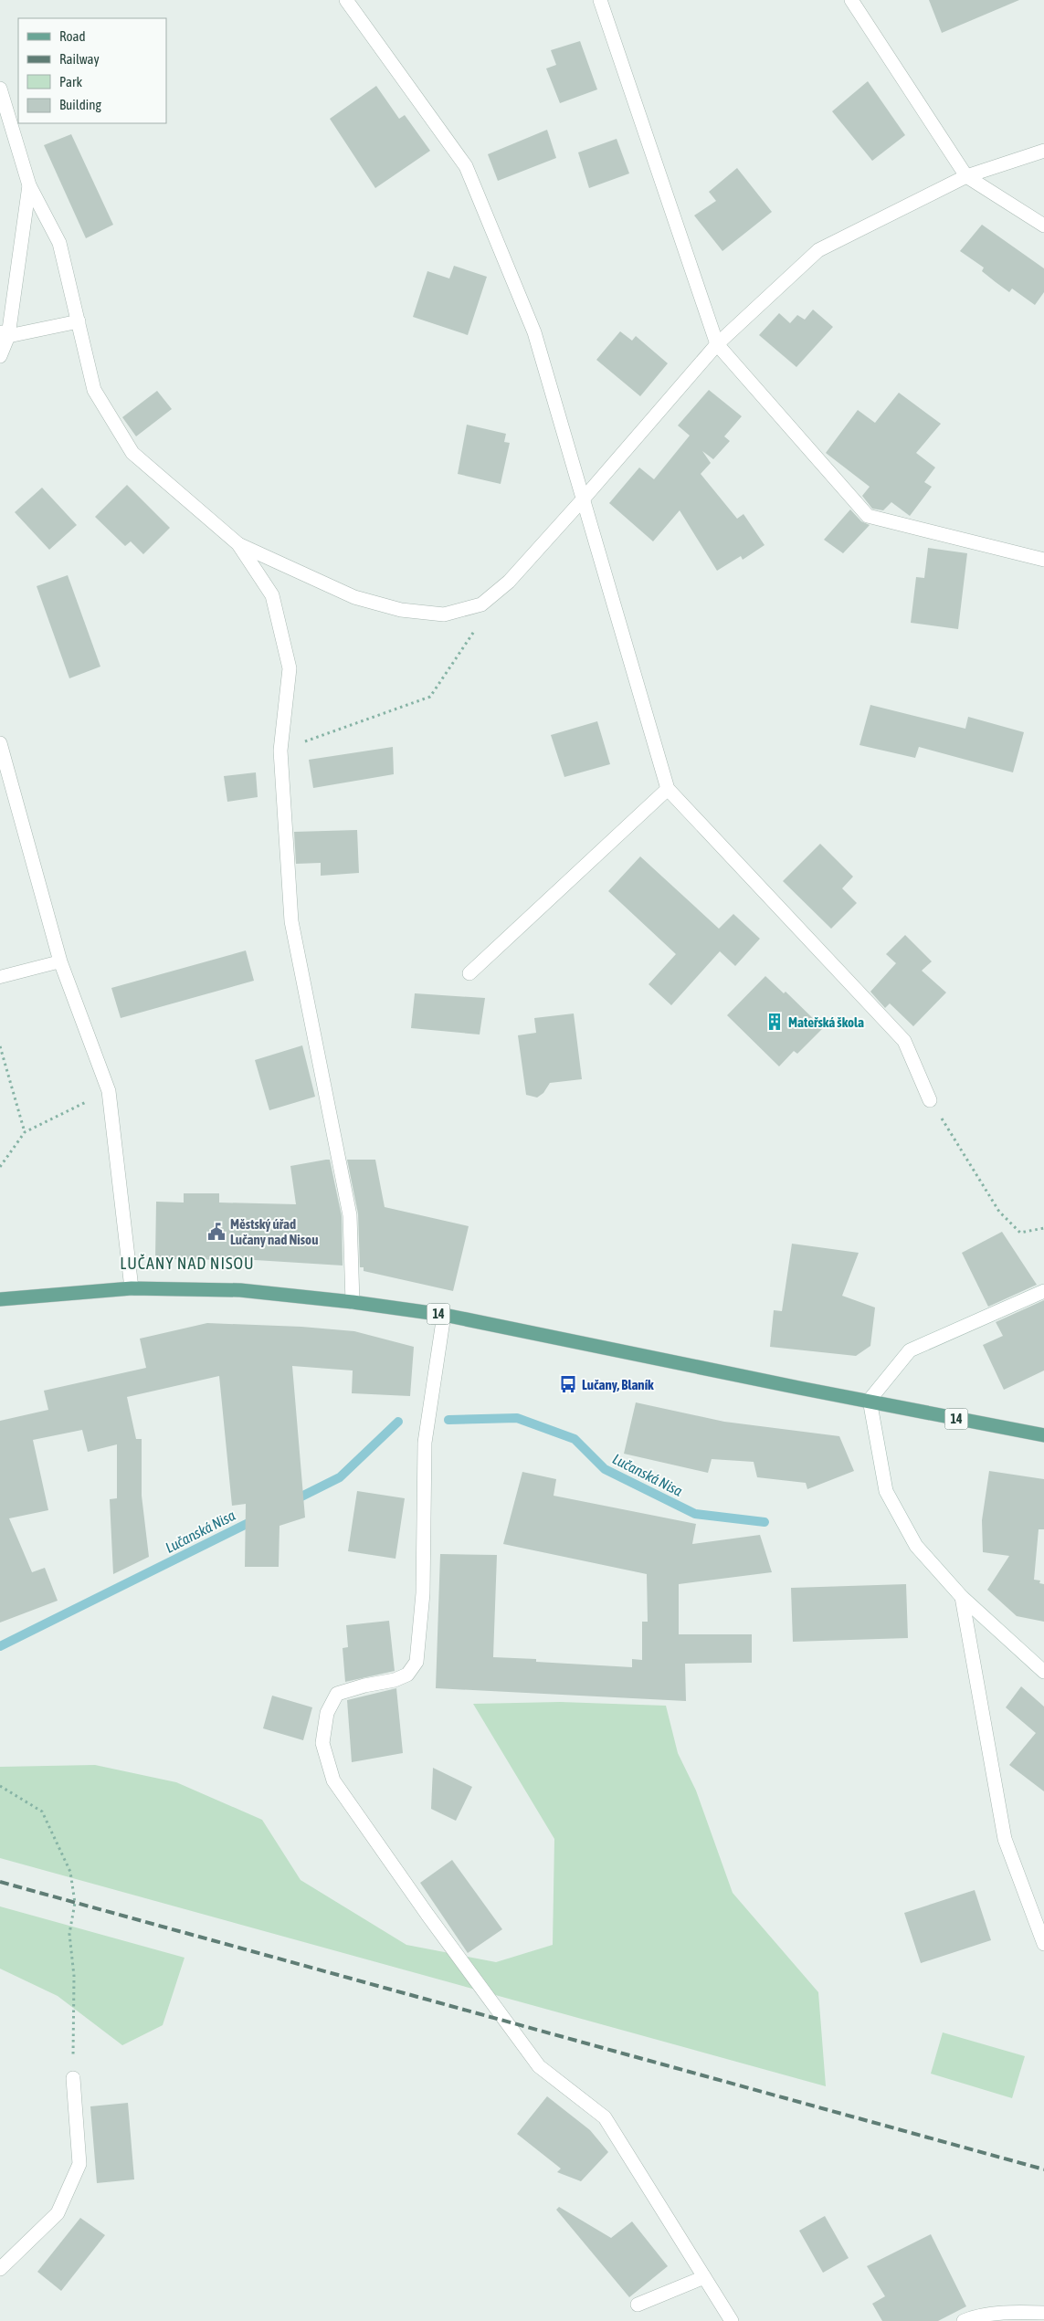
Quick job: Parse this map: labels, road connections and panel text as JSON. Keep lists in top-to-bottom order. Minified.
{"streets":{"main road":["14"]},"districts":["LUČANY NAD NISOU"],"water":["Lučanská Nisa"],"places":{"building":["Mateřská škola"],"public building":["Městský úřad Lučany nad Nisou"],"bus stop":["Lučany, Blaník"]},"legend":["Road","Railway","Park","Building"]}
